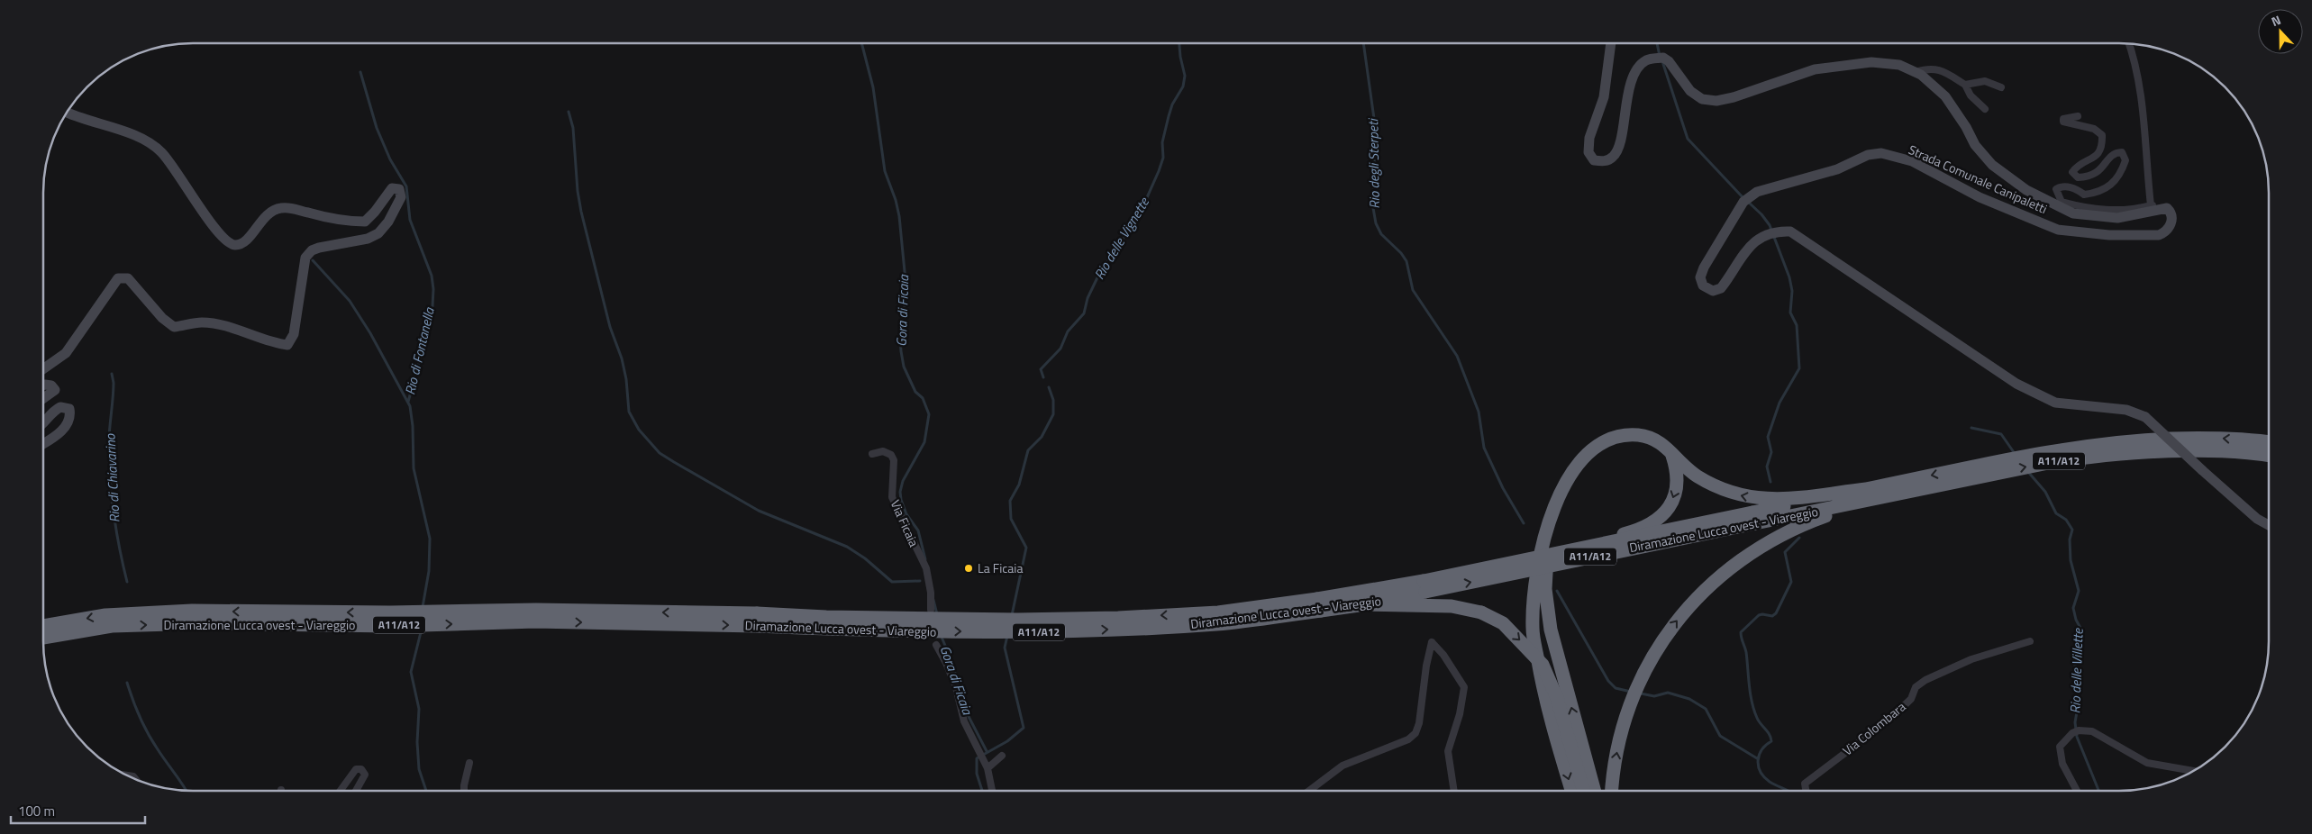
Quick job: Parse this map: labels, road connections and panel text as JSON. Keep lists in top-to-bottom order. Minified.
{"streets":{"highway":["A11/A12","Diramazione Lucca ovest - Viareggio"],"street":["Strada Comunale Canipaletti","Via Ficaia","Via Colombara"]},"water":["Rio degli Sterpeti","Rio delle Vignette","Gora di Ficaia","Rio di Fontanella","Rio di Chiavarino","Rio delle Villette"],"places":["La Ficaia"],"scale_bar":"100 m","north":"top"}
